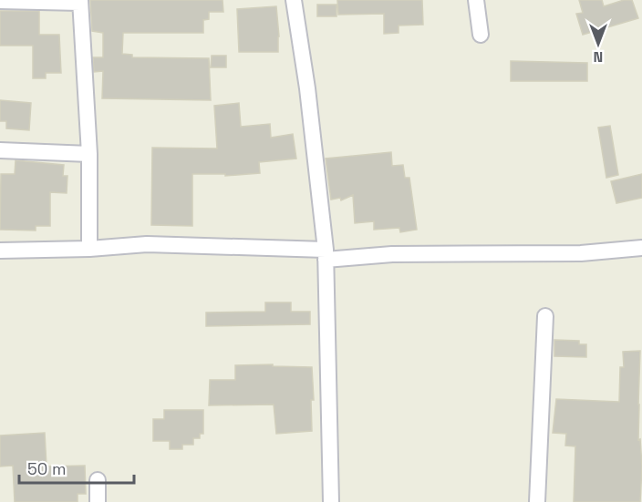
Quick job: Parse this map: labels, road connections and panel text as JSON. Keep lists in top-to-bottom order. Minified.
{"scale_bar":"50 m","north":"bottom"}
